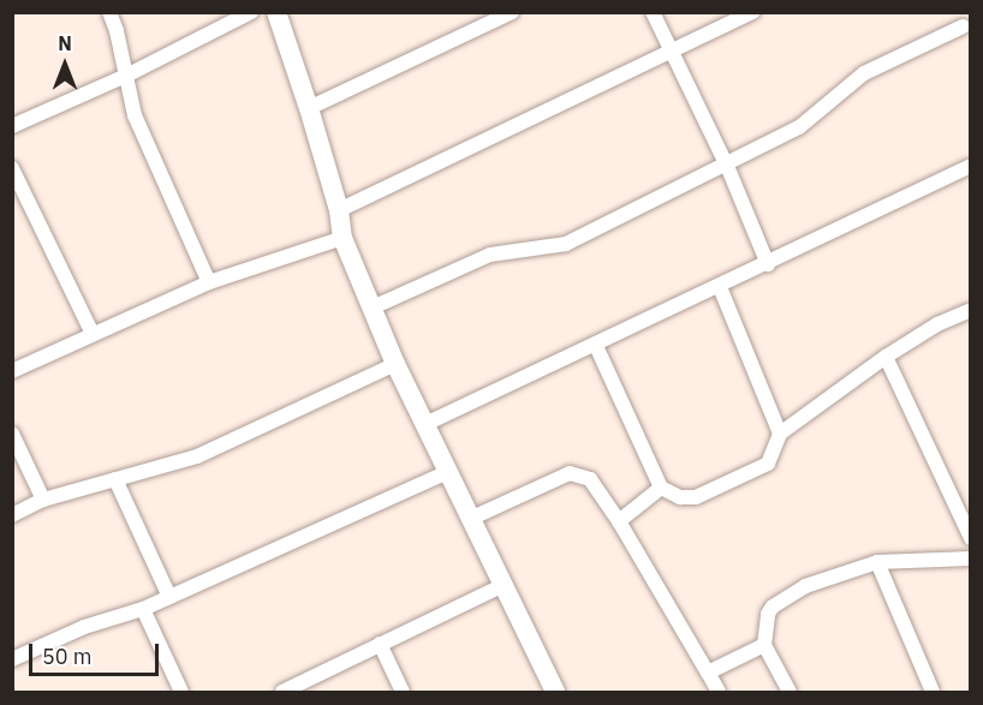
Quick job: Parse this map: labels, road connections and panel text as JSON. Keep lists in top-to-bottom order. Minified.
{"scale_bar":"50 m","north":"top"}
